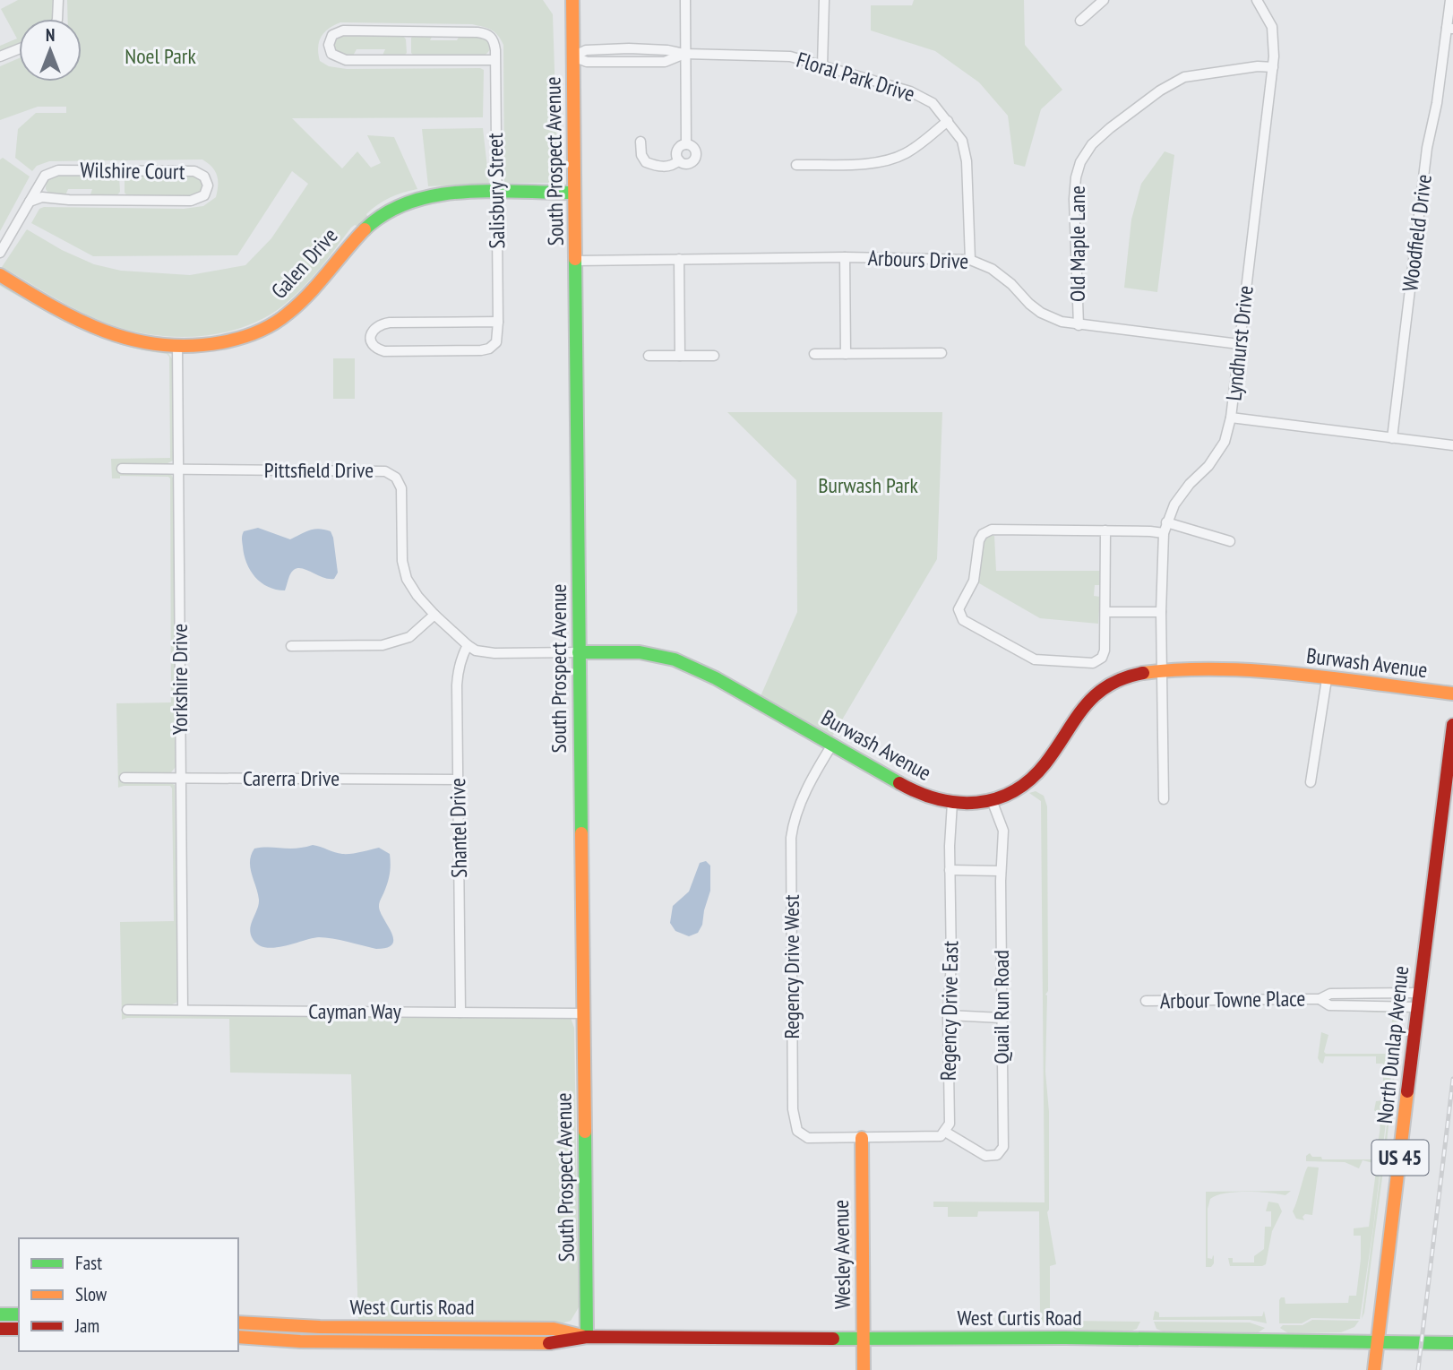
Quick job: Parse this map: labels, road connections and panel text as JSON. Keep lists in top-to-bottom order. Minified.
{"streets":{"main road":["South Prospect Avenue","Galen Drive","Burwash Avenue","North Dunlap Avenue","US 45","Wesley Avenue","West Curtis Road"],"street":["Floral Park Drive","Wilshire Court","Salisbury Street","Woodfield Drive","Old Maple Lane","Arbours Drive","Lyndhurst Drive","Pittsfield Drive","Yorkshire Drive","Carerra Drive","Shantel Drive","Regency Drive West","Arbour Towne Place","Quail Run Road","Regency Drive East","Cayman Way"]},"crossings":[["Floral Park Drive","South Prospect Avenue"],["Floral Park Drive","Arbours Drive"],["South Prospect Avenue","Arbours Drive"],["South Prospect Avenue","Galen Drive"],["South Prospect Avenue","Pittsfield Drive"],["South Prospect Avenue","Burwash Avenue"],["South Prospect Avenue","Cayman Way"],["South Prospect Avenue","West Curtis Road"],["Salisbury Street","Galen Drive"],["Old Maple Lane","Arbours Drive"],["Old Maple Lane","Lyndhurst Drive"],["Arbours Drive","Lyndhurst Drive"],["Galen Drive","Yorkshire Drive"],["Lyndhurst Drive","Burwash Avenue"],["Pittsfield Drive","Burwash Avenue"],["Pittsfield Drive","Yorkshire Drive"],["Pittsfield Drive","Shantel Drive"],["Burwash Avenue","Regency Drive West"],["Burwash Avenue","Quail Run Road"],["Burwash Avenue","Regency Drive East"],["Yorkshire Drive","Carerra Drive"],["Yorkshire Drive","Cayman Way"],["Carerra Drive","Shantel Drive"],["Shantel Drive","Cayman Way"],["Regency Drive West","Wesley Avenue"],["Arbour Towne Place","North Dunlap Avenue"],["Quail Run Road","Regency Drive East"],["North Dunlap Avenue","West Curtis Road"],["Wesley Avenue","West Curtis Road"]],"parks":["Noel Park","Burwash Park"],"legend":["Fast","Slow","Jam"],"north":"top"}
